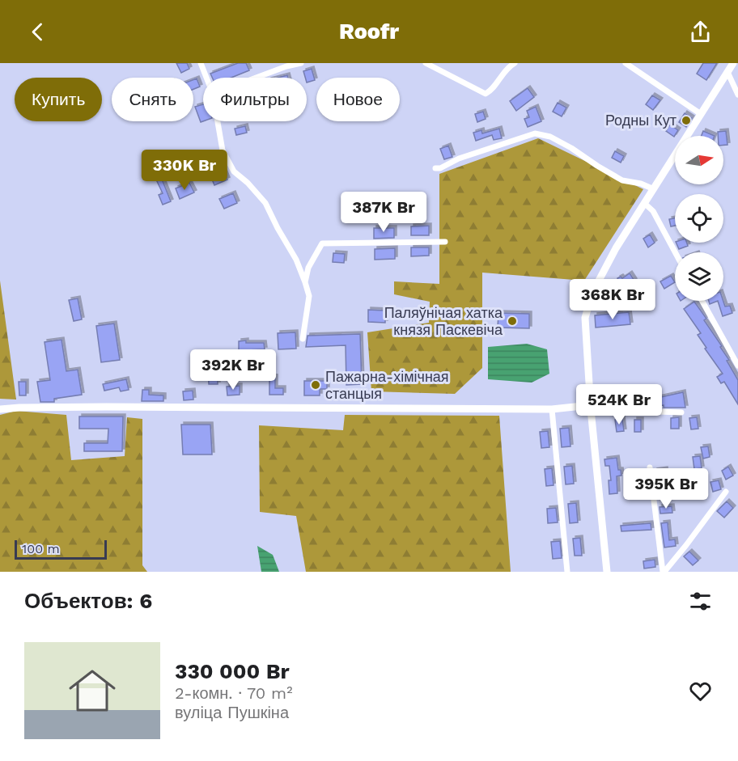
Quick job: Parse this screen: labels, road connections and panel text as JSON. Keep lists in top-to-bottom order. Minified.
{"places":["Родны Кут","Паляўнічая хатка князя Паскевіча","Пажарна-хімічная станцыя"],"scale_bar":"100 m","north":"right","page":{"header":"Roofr","chip":["Купить","Снять","Фильтры","Новое"],"price":["330K Br","387K Br","368K Br","392K Br","524K Br","395K Br"],"scale":"100 m","heading":"Объектов: 6","list":[{"name":"330 000 Br","note":"2-комн. · 70 m² · вуліца Пушкіна"}]}}
